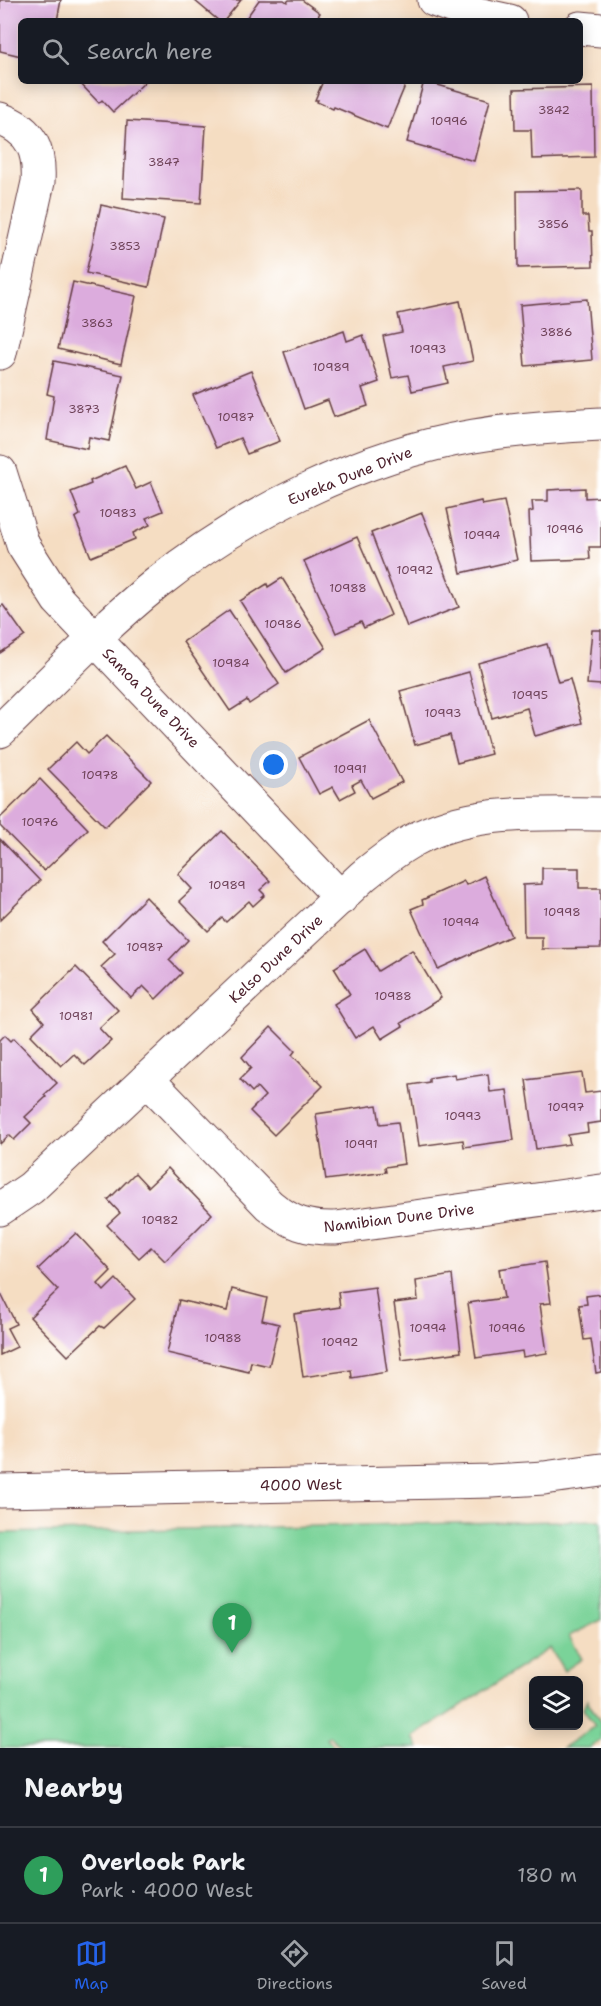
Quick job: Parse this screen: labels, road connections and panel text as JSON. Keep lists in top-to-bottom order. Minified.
{"streets":{"street":["Eureka Dune Drive","Samoa Dune Drive","Kelso Dune Drive","Namibian Dune Drive","4000 West"]},"crossings":[["Eureka Dune Drive","Samoa Dune Drive"],["Samoa Dune Drive","Kelso Dune Drive"],["Kelso Dune Drive","Namibian Dune Drive"]],"house_numbers":["3842","10996","3847","3856","3853","3863","3886","10993","10989","3873","10987","10983","10996","10994","10992","10988","10986","10984","10995","10993","10991","10978","10976","10989","10998","10994","10987","10988","10981","10997","10993","10991","10982","10994","10996","10988","10992"],"page":{"search":"Search here","pins":"1","heading":"Nearby","list":[{"mark":"1","name":"Overlook Park","note":"Park · 4000 West","value":"180 m"}],"nav":["Map","Directions","Saved"]}}
